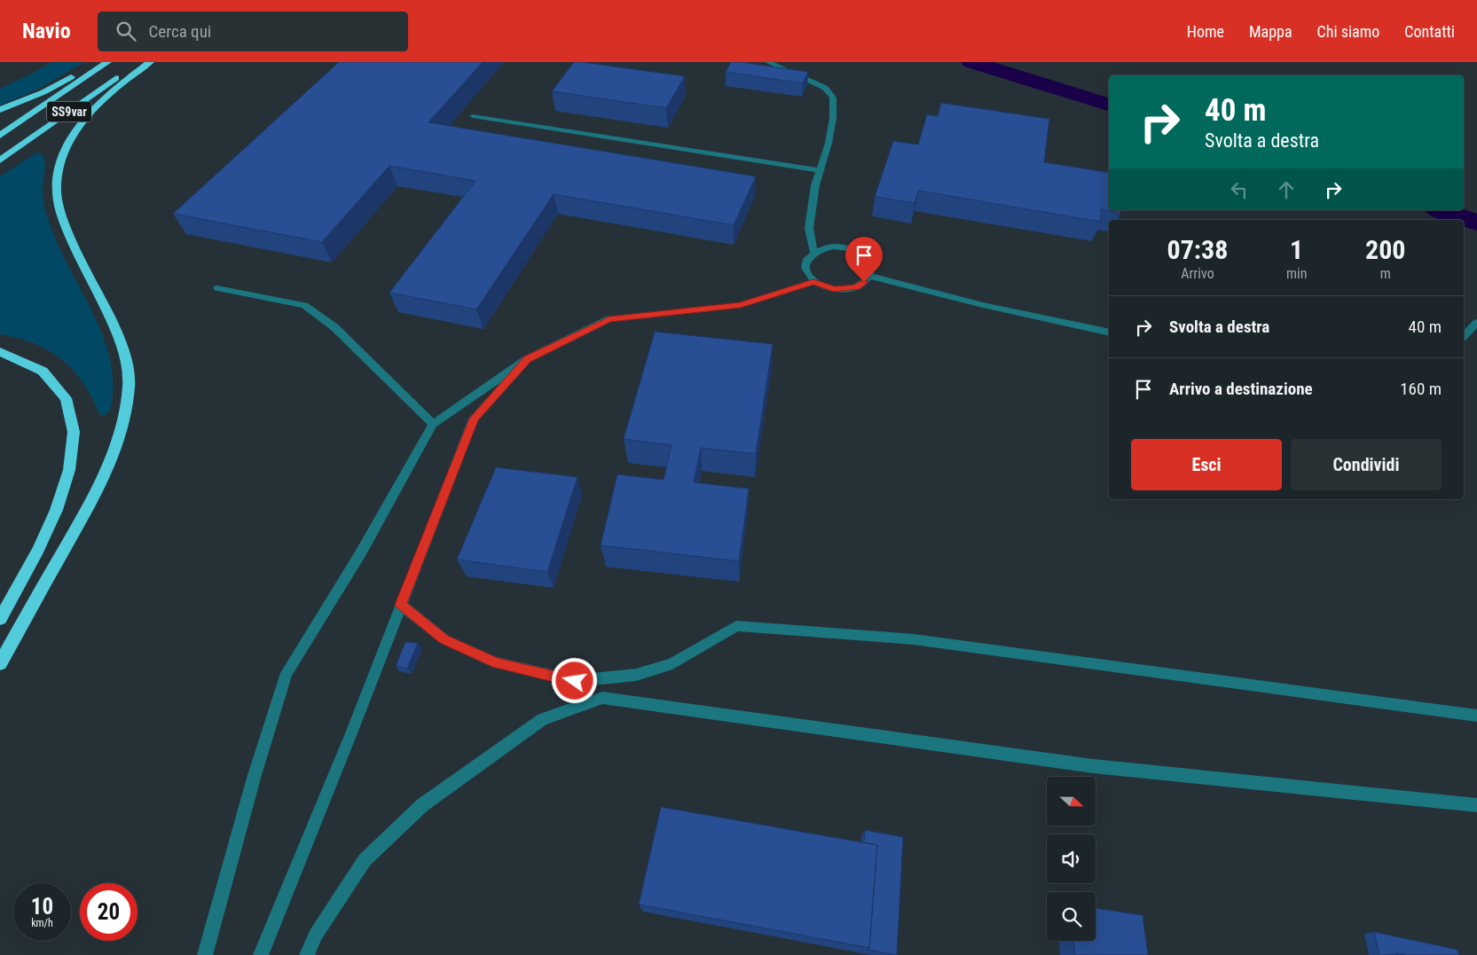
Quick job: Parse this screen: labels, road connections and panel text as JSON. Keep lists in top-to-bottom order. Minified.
{"streets":{"highway":["SS9var"]},"north":"right","page":{"header":"Navio","search":"Cerca qui","nav":["Home","Mappa","Chi siamo","Contatti"],"turn":["40 m","Svolta a destra"],"eta":["07:38","Arrivo","1","min","200","m"],"list":[{"name":"Svolta a destra","value":"40 m"},{"name":"Arrivo a destinazione","value":"160 m"}],"buttons":["Esci","Condividi"],"speed":"10 km/h","limit":"20"}}
